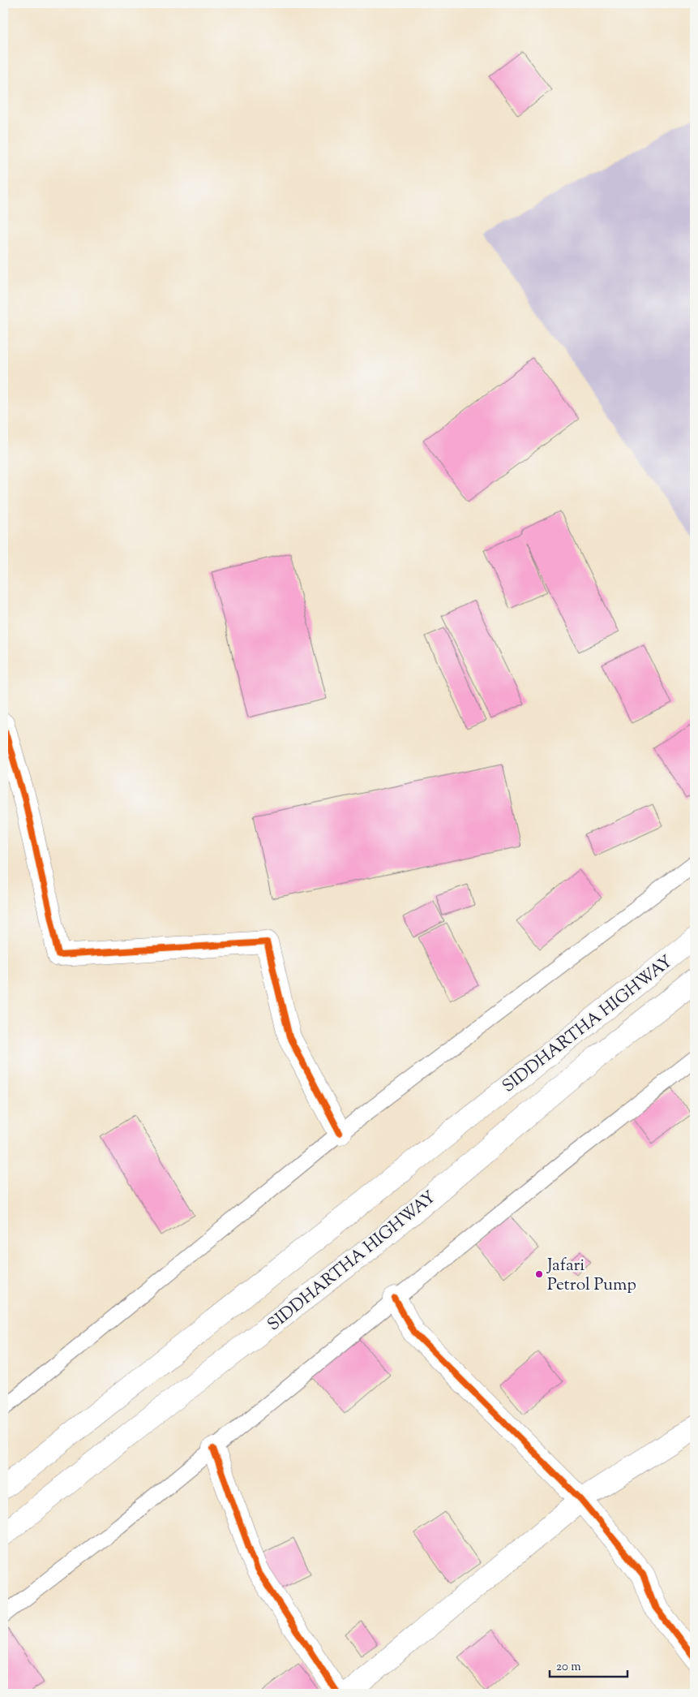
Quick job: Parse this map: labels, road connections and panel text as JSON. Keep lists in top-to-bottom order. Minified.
{"streets":{"main road":["SIDDHARTHA HIGHWAY"]},"places":["Jafari Petrol Pump"],"scale_bar":"20 m"}
